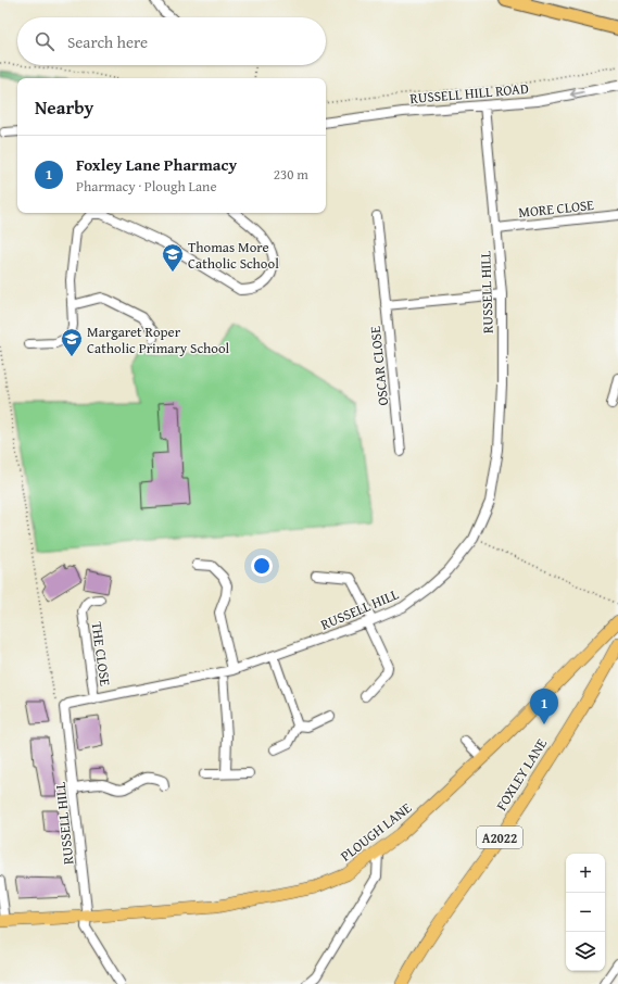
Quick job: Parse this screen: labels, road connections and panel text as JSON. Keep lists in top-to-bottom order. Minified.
{"streets":{"main road":["FOXLEY LANE","PLOUGH LANE","A2022"],"street":["RUSSELL HILL ROAD","MORE CLOSE","RUSSELL HILL","OSCAR CLOSE","THE CLOSE"]},"crossings":[["RUSSELL HILL ROAD","RUSSELL HILL"],["MORE CLOSE","RUSSELL HILL"],["RUSSELL HILL","OSCAR CLOSE"],["RUSSELL HILL","THE CLOSE"],["RUSSELL HILL","PLOUGH LANE"]],"one_way":["RUSSELL HILL ROAD"],"places":{"school or university":["Thomas More Catholic School","Margaret Roper Catholic Primary School"]},"page":{"search":"Search here","heading":"Nearby","list":[{"mark":"1","name":"Foxley Lane Pharmacy","note":"Pharmacy · Plough Lane","value":"230 m"}],"pins":"1","map_buttons":["+","−"]}}
